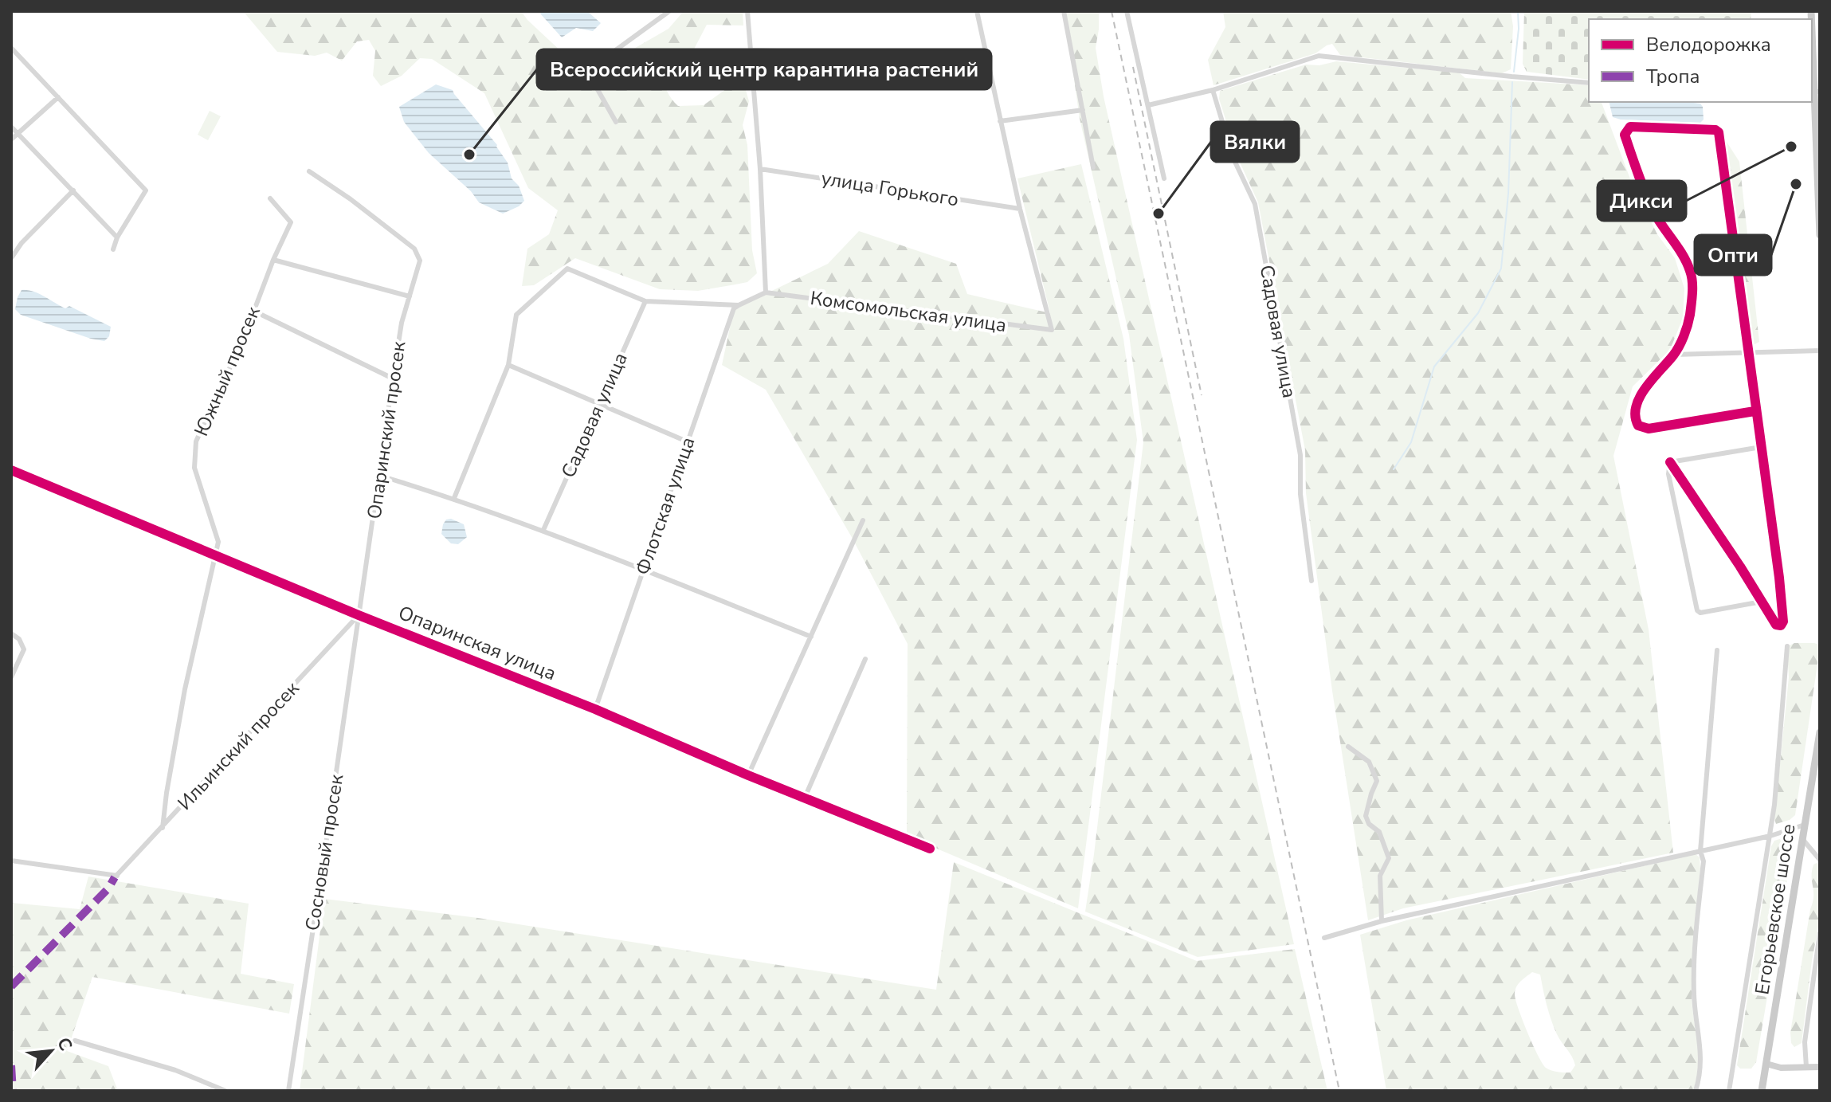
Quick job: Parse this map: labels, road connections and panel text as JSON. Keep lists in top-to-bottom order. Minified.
{"streets":{"main road":["Егорьевское шоссе"],"street":["улица Горького","Комсомольская улица","Садовая улица","Южный просек","Опаринский просек","Флотская улица","Опаринская улица","Ильинский просек","Сосновый просек"]},"crossings":[["улица Горького","Комсомольская улица"],["Южный просек","Опаринская улица"],["Южный просек","Ильинский просек"],["Опаринский просек","Опаринская улица"],["Опаринский просек","Ильинский просек"],["Опаринский просек","Сосновый просек"],["Флотская улица","Опаринская улица"],["Опаринская улица","Ильинский просек"],["Опаринская улица","Сосновый просек"],["Ильинский просек","Сосновый просек"]],"places":["Дикси","Всероссийский центр карантина растений","Опти","Вялки"],"legend":["Велодорожка","Тропа"],"north":"top right"}
